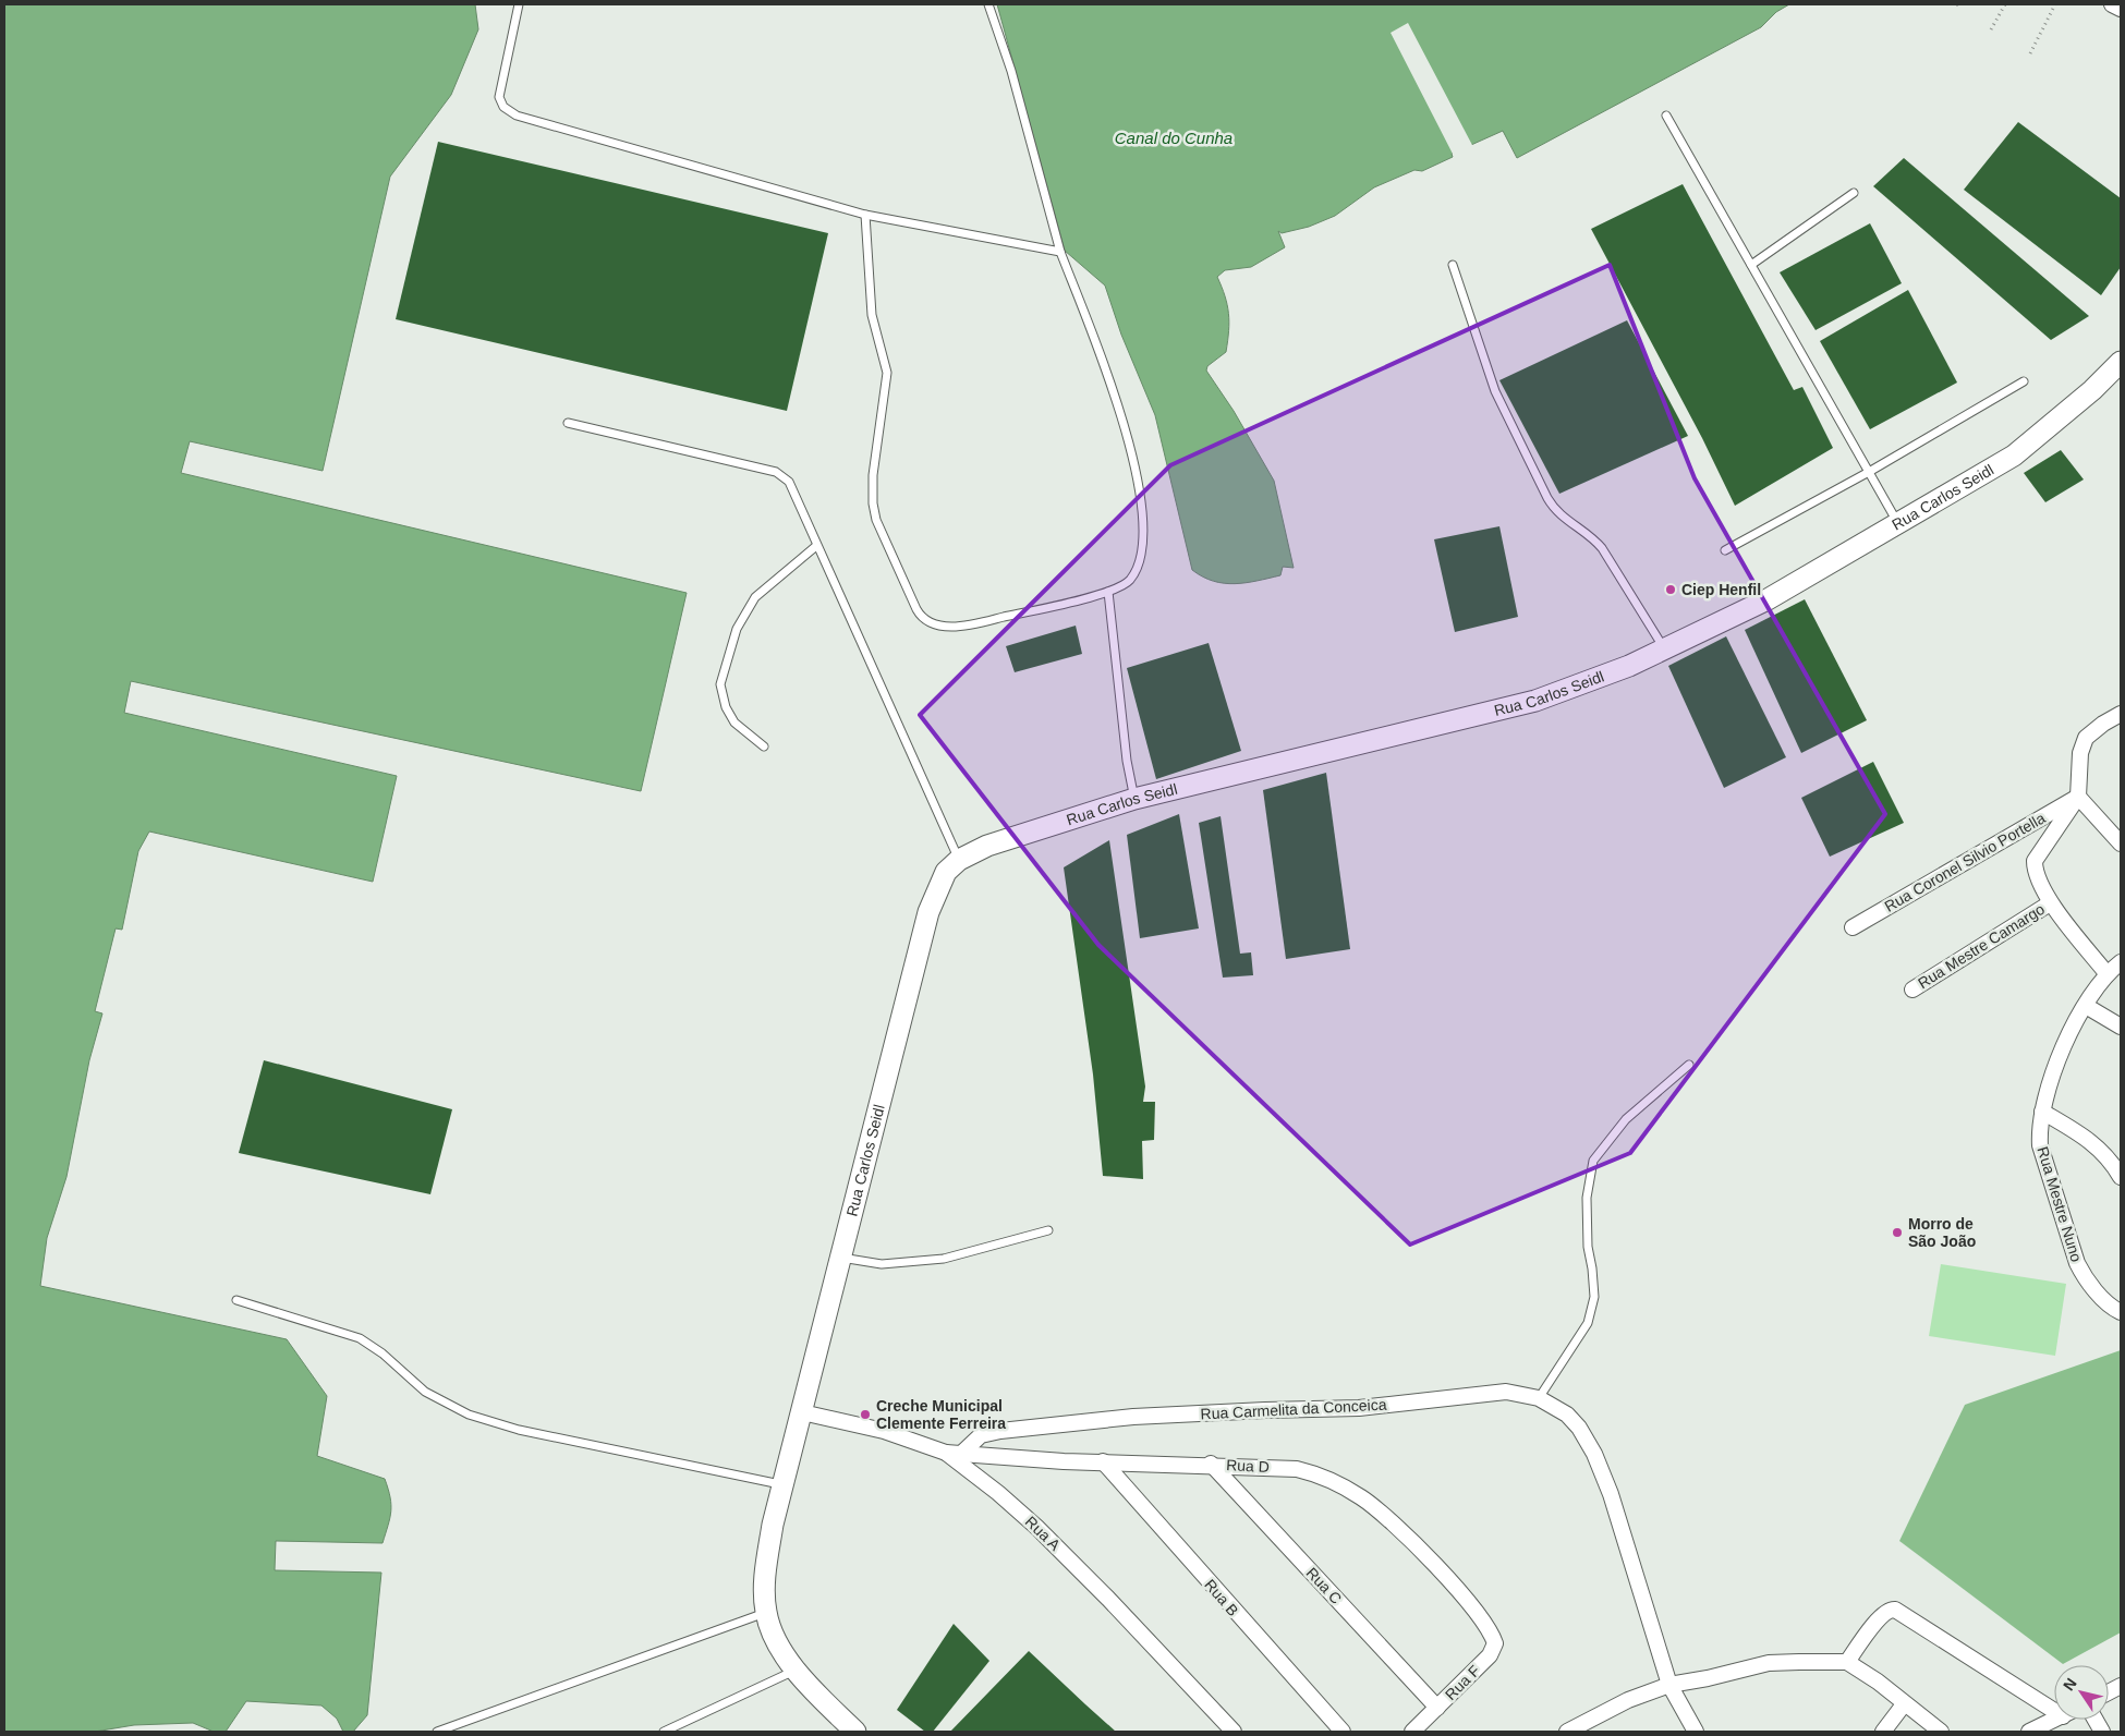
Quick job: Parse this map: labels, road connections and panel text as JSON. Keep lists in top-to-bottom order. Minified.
{"streets":{"street":["Rua Carlos Seidl","Rua Coronel Silvio Portella","Rua Mestre Camargo","Rua Mestre Nuno","Rua Carmelita da Conceica","Rua D","Rua A","Rua C","Rua B","Rua F"]},"crossings":[["Rua Carlos Seidl","Rua A"],["Rua Carmelita da Conceica","Rua D"],["Rua Carmelita da Conceica","Rua A"],["Rua D","Rua A"],["Rua D","Rua C"],["Rua D","Rua B"],["Rua D","Rua F"],["Rua C","Rua F"]],"water":["Canal do Cunha"],"places":["Ciep Henfil","Morro de São João","Creche Municipal Clemente Ferreira"],"north":"top left"}
